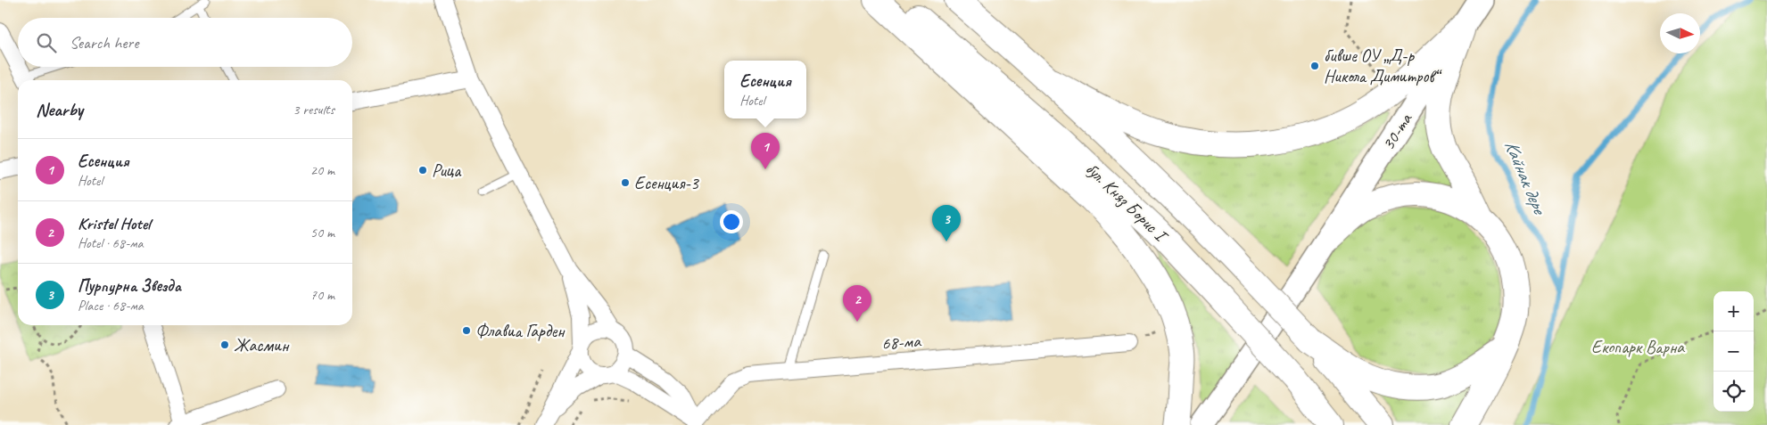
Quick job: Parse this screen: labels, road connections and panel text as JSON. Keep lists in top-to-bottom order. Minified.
{"streets":{"highway":["бул. Княз Борис I"],"street":["30-та","68-ма"]},"water":["Кайнак дере"],"parks":["Екопарк Варна"],"places":["бивше ОУ „Д-р Никола Димитров“","Рица","Есенция-3","Флавиа Гарден","Жасмин"],"north":"right","page":{"search":"Search here","popup":["Есенция","Hotel"],"heading":["Nearby","3 results"],"pins":["1","3","2"],"list":[{"mark":"1","name":"Есенция","note":"Hotel","value":"20 m"},{"mark":"2","name":"Kristel Hotel","note":"Hotel · 68-ма","value":"50 m"},{"mark":"3","name":"Пурпурна Звезда","note":"Place · 68-ма","value":"70 m"}],"map_buttons":["+","−"]}}
